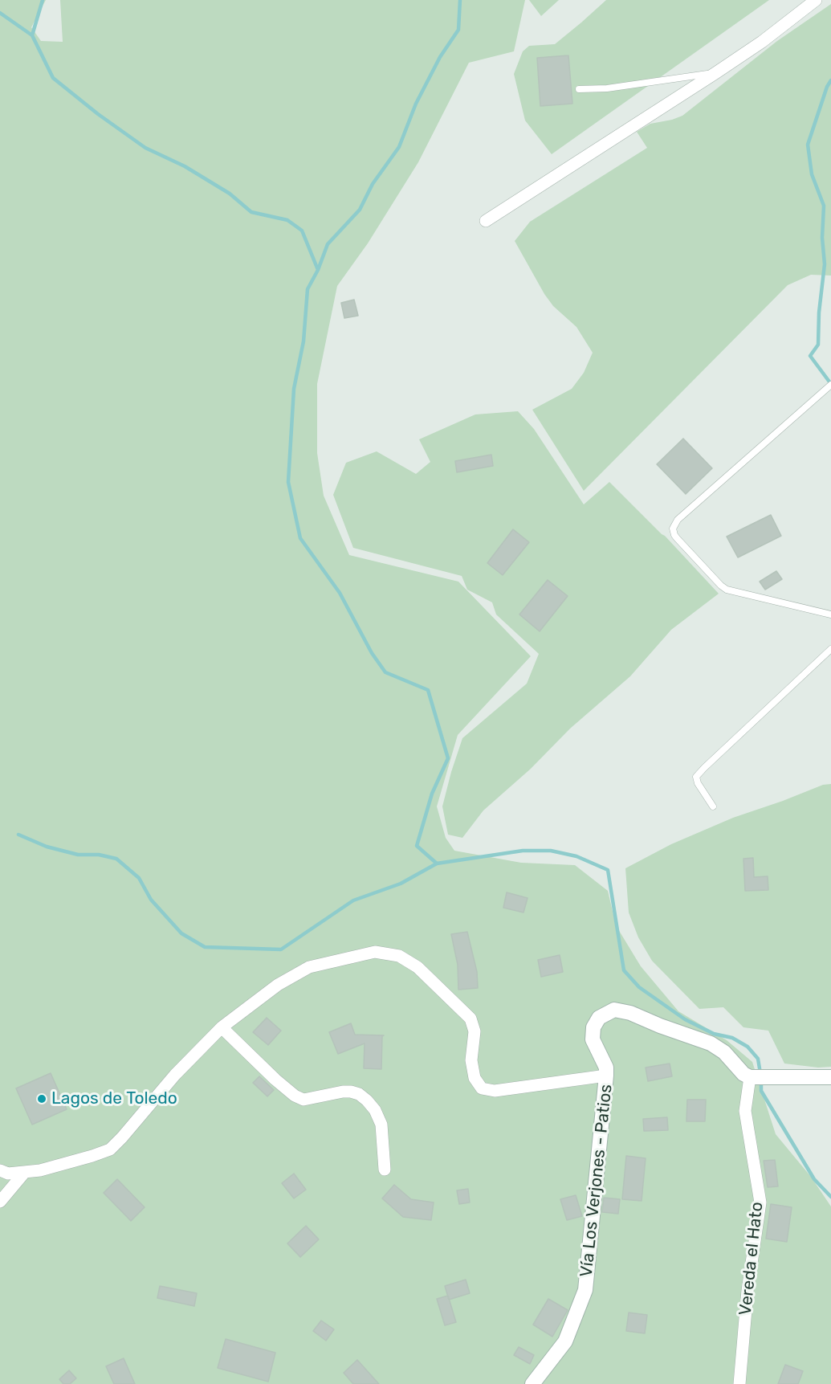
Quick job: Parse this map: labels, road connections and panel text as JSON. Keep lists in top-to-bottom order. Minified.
{"streets":{"street":["Vía Los Verjones - Patios","Vereda el Hato"]},"crossings":[["Vía Los Verjones - Patios","Vereda el Hato"]],"places":["Lagos de Toledo"]}
